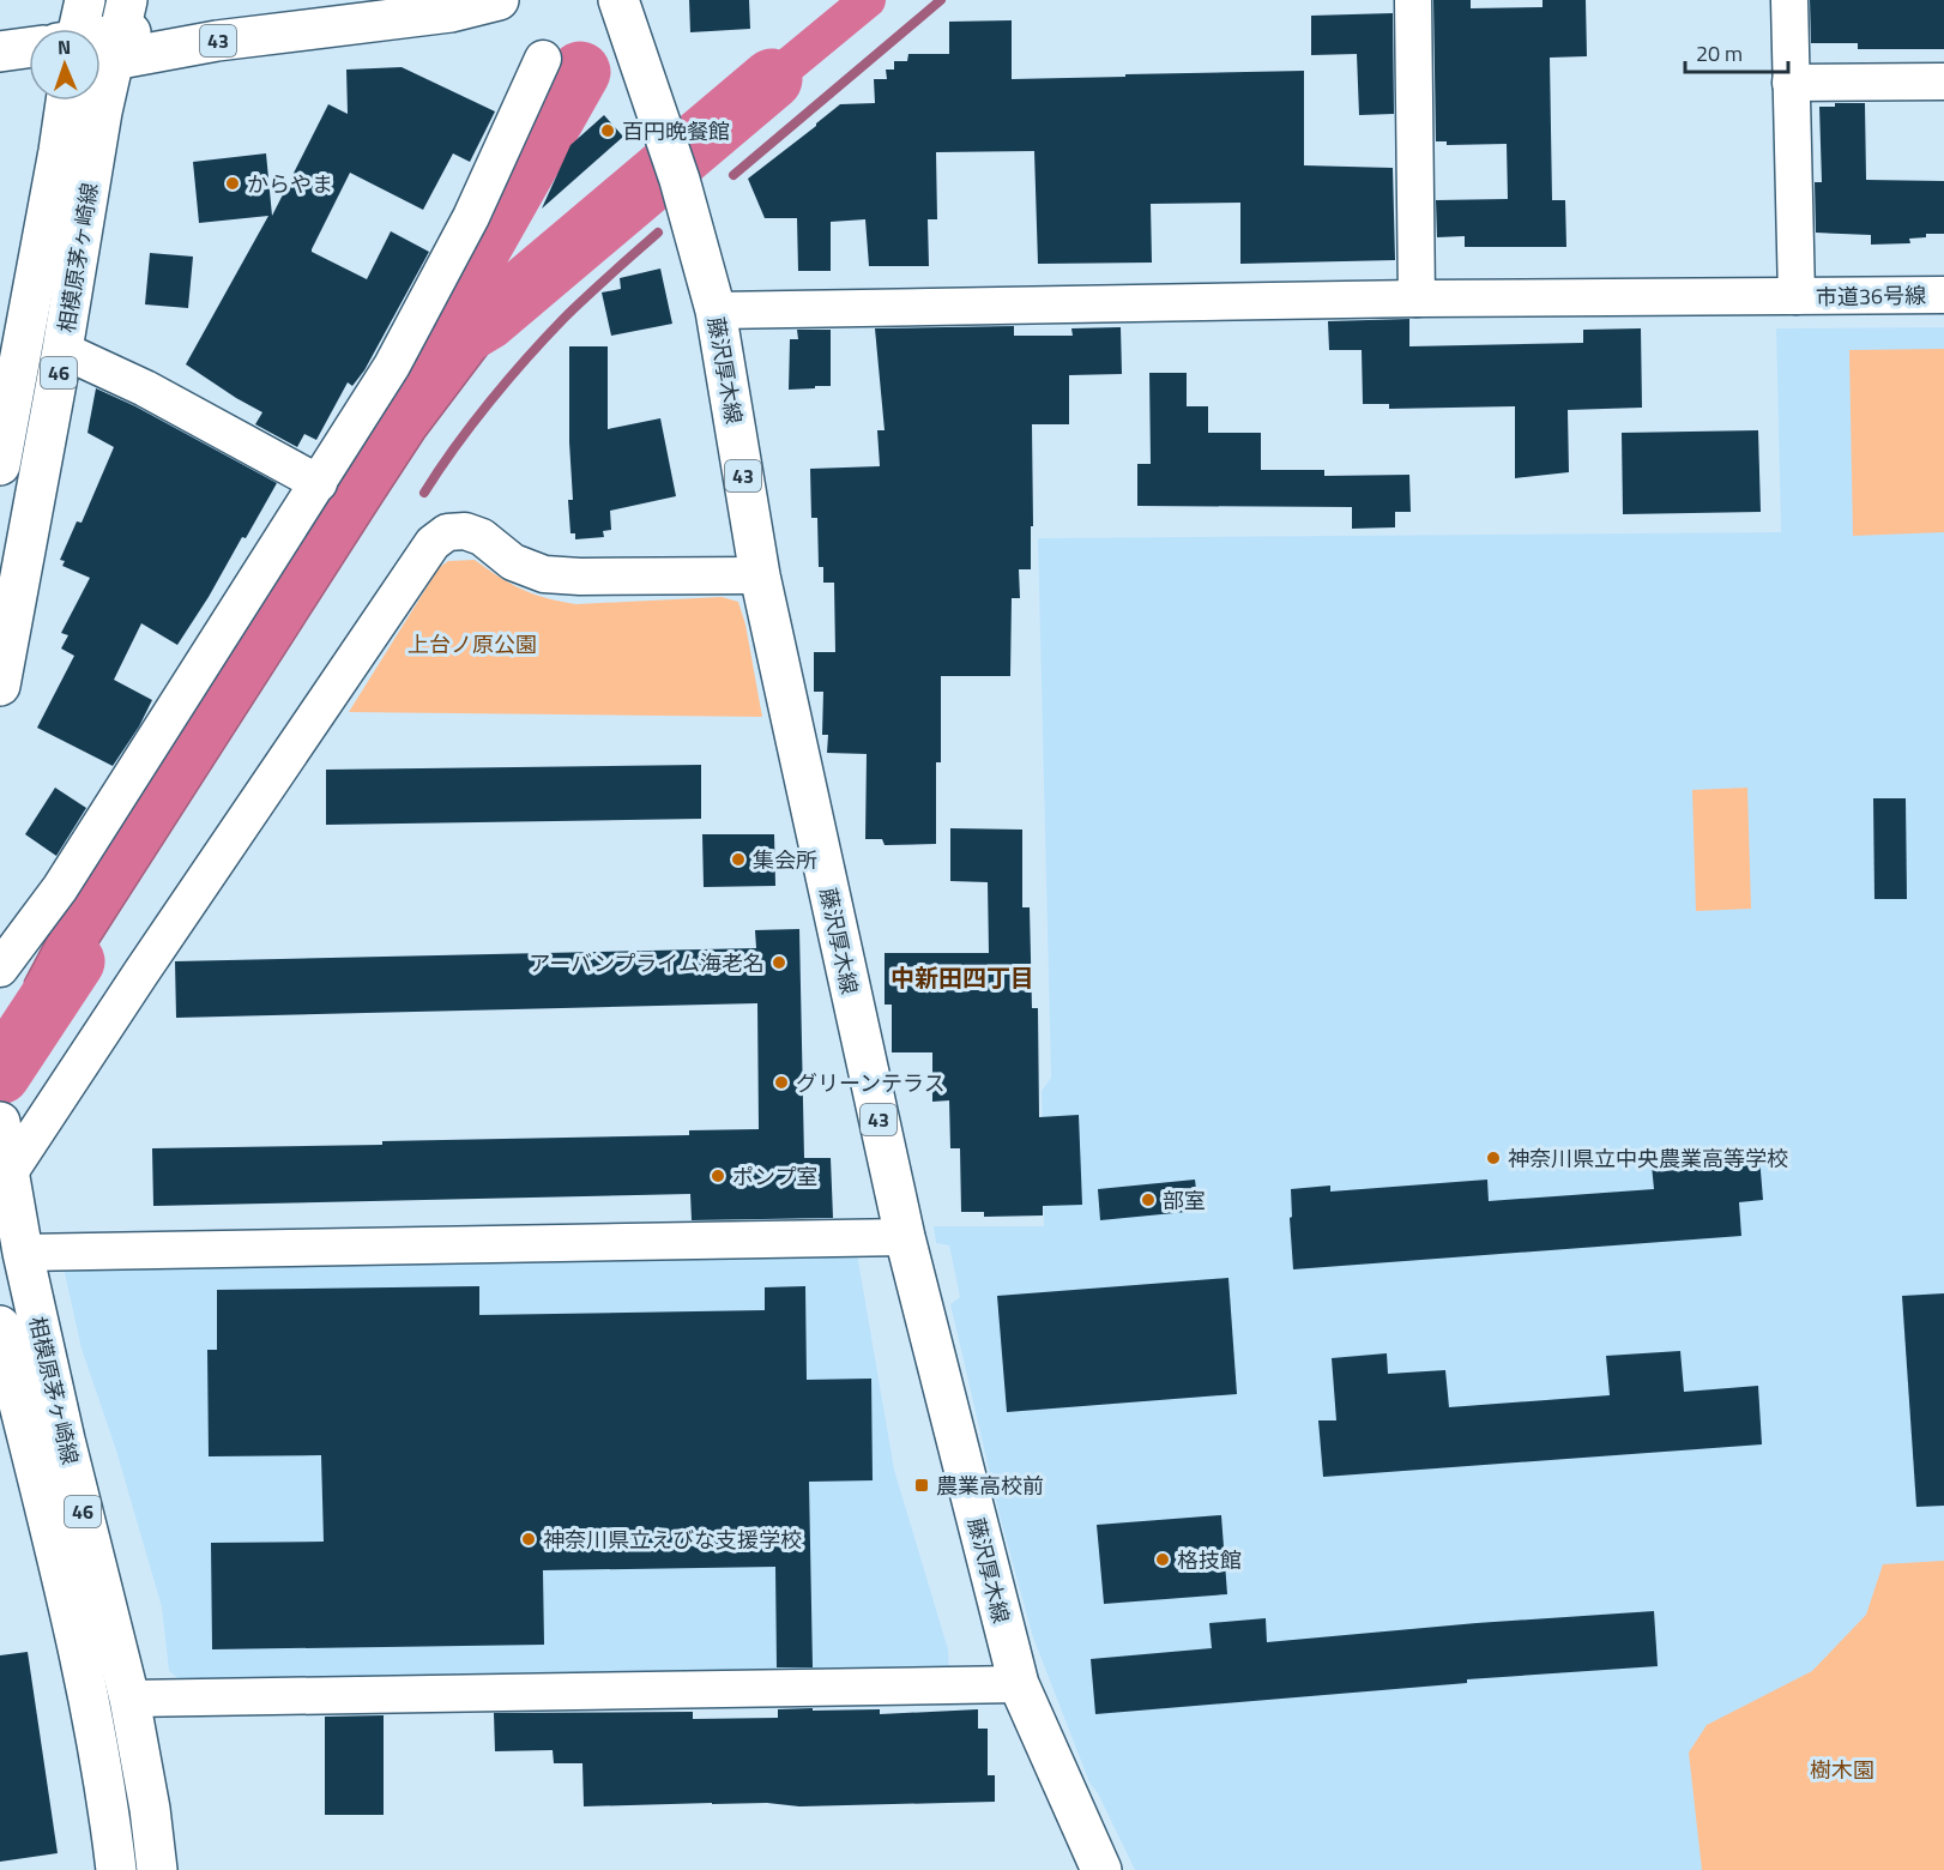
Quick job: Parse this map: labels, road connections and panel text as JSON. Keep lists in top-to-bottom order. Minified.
{"streets":{"main road":["43","相模原茅ヶ崎線","藤沢厚木線","46"],"street":["市道36号線"]},"crossings":[["市道36号線","藤沢厚木線"]],"districts":["中新田四丁目"],"parks":["上台ノ原公園","樹木園"],"places":{"other":["百円晩餐館","からやま","集会所","アーバンプライム海老名","グリーンテラス","神奈川県立中央農業高等学校","ポンプ室","部室","神奈川県立えびな支援学校","格技館"],"transit":["農業高校前"]},"scale_bar":"20 m","north":"top"}
